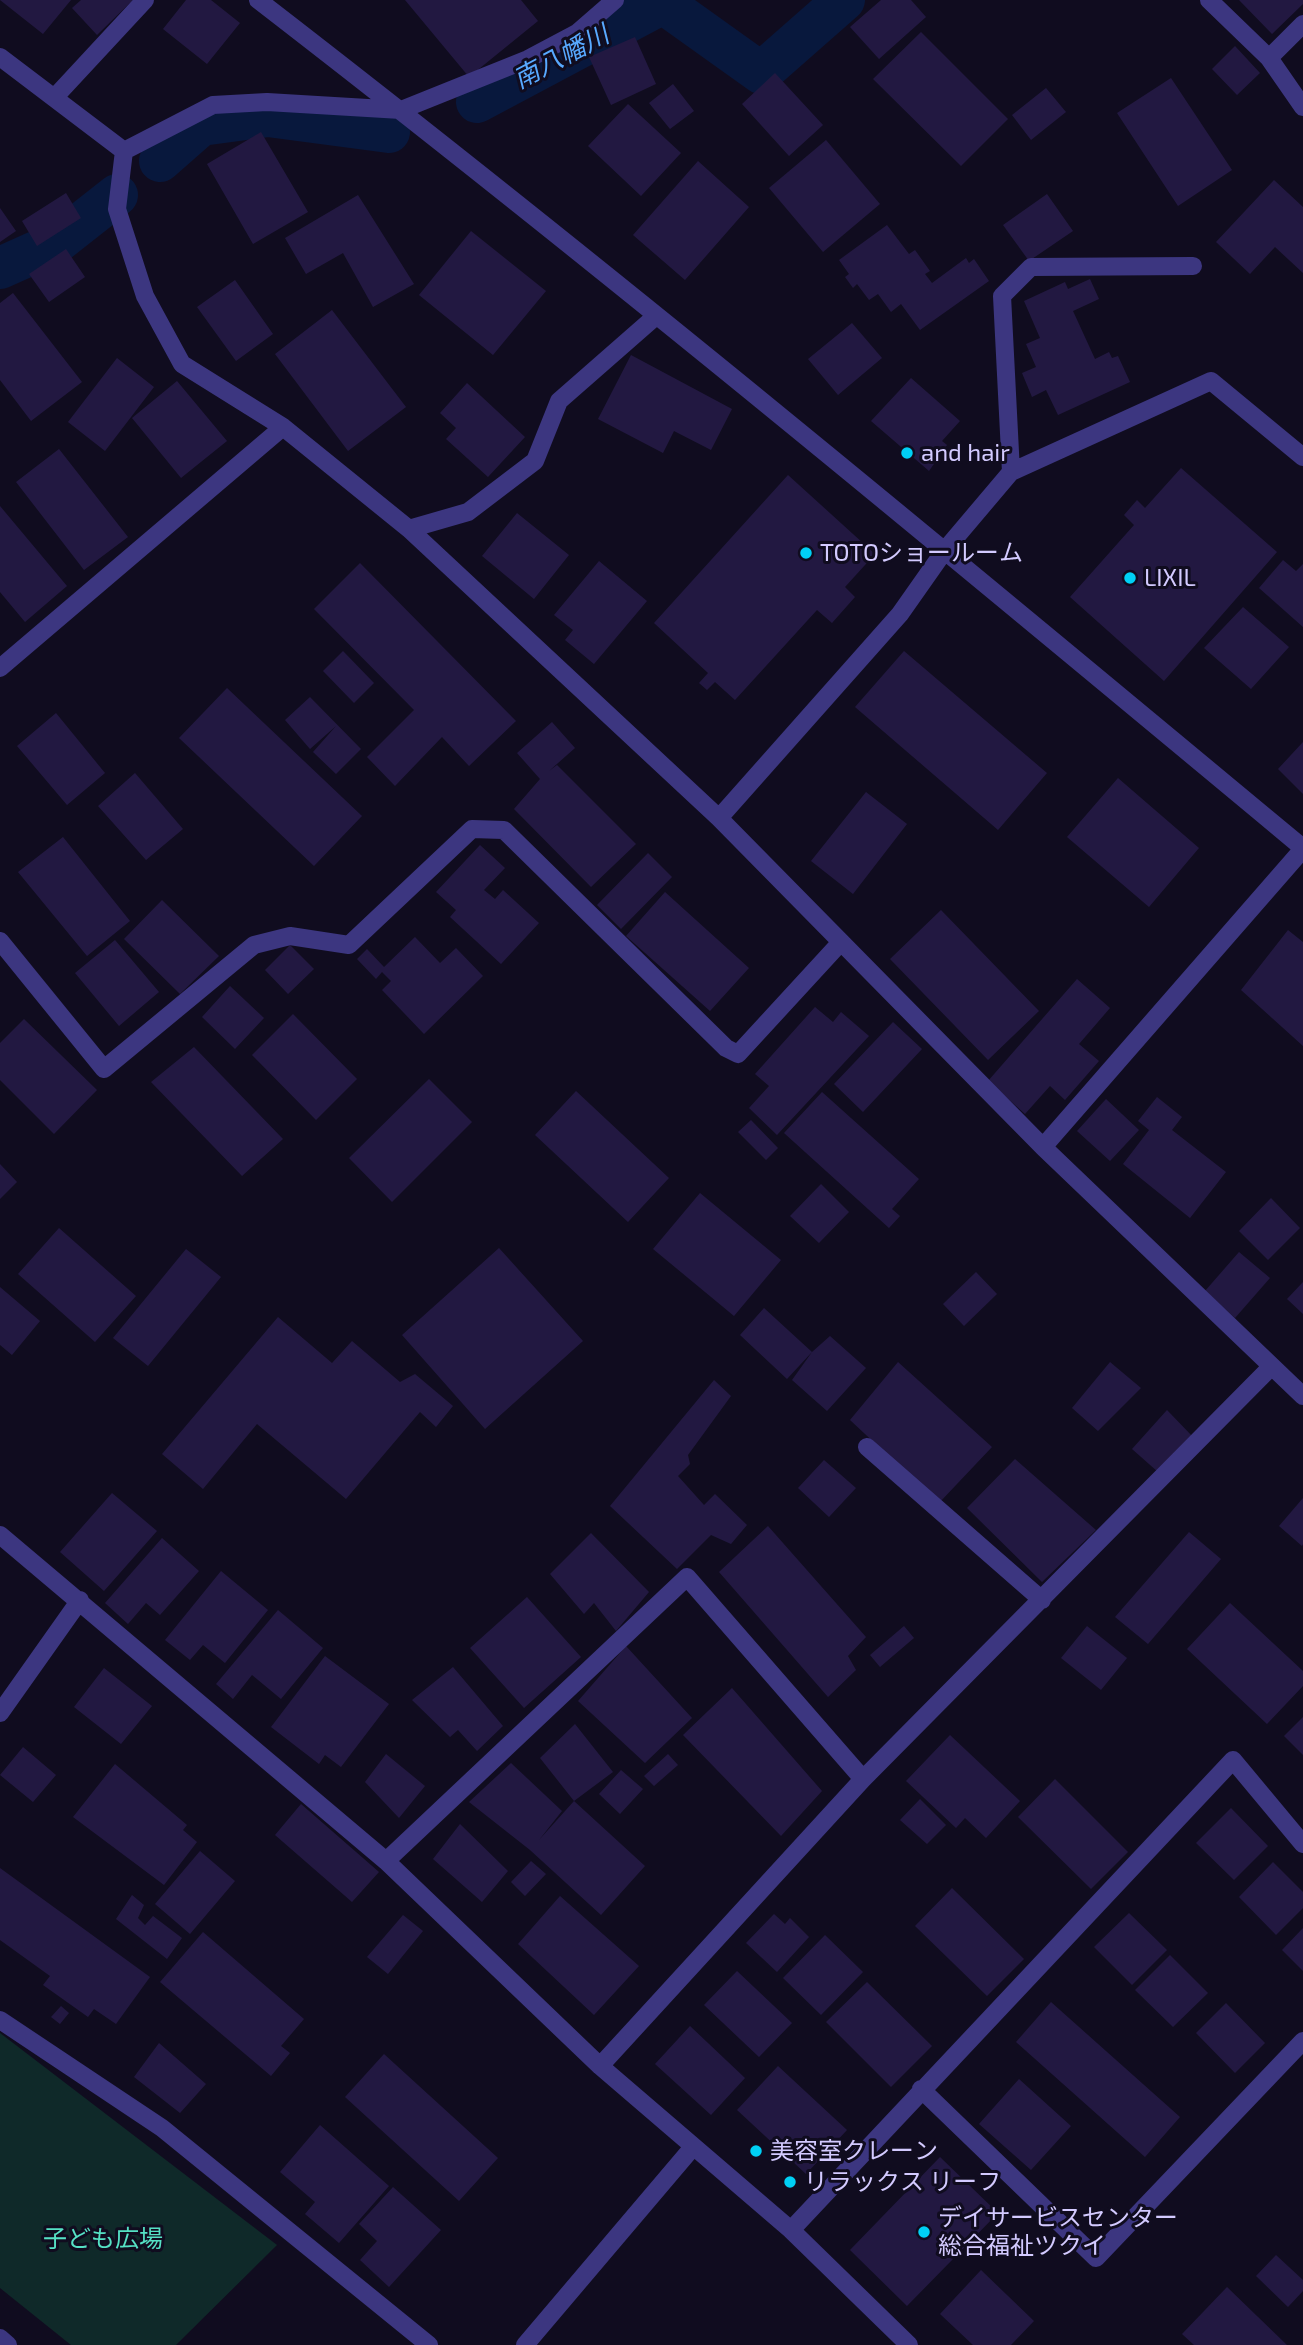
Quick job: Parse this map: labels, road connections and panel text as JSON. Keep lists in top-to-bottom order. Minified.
{"water":["南八幡川"],"parks":["子ども広場"],"places":["and hair","TOTOショールーム","LIXIL","美容室クレーン","リラックス リーフ","デイサービスセンター 総合福祉ツクイ"]}
